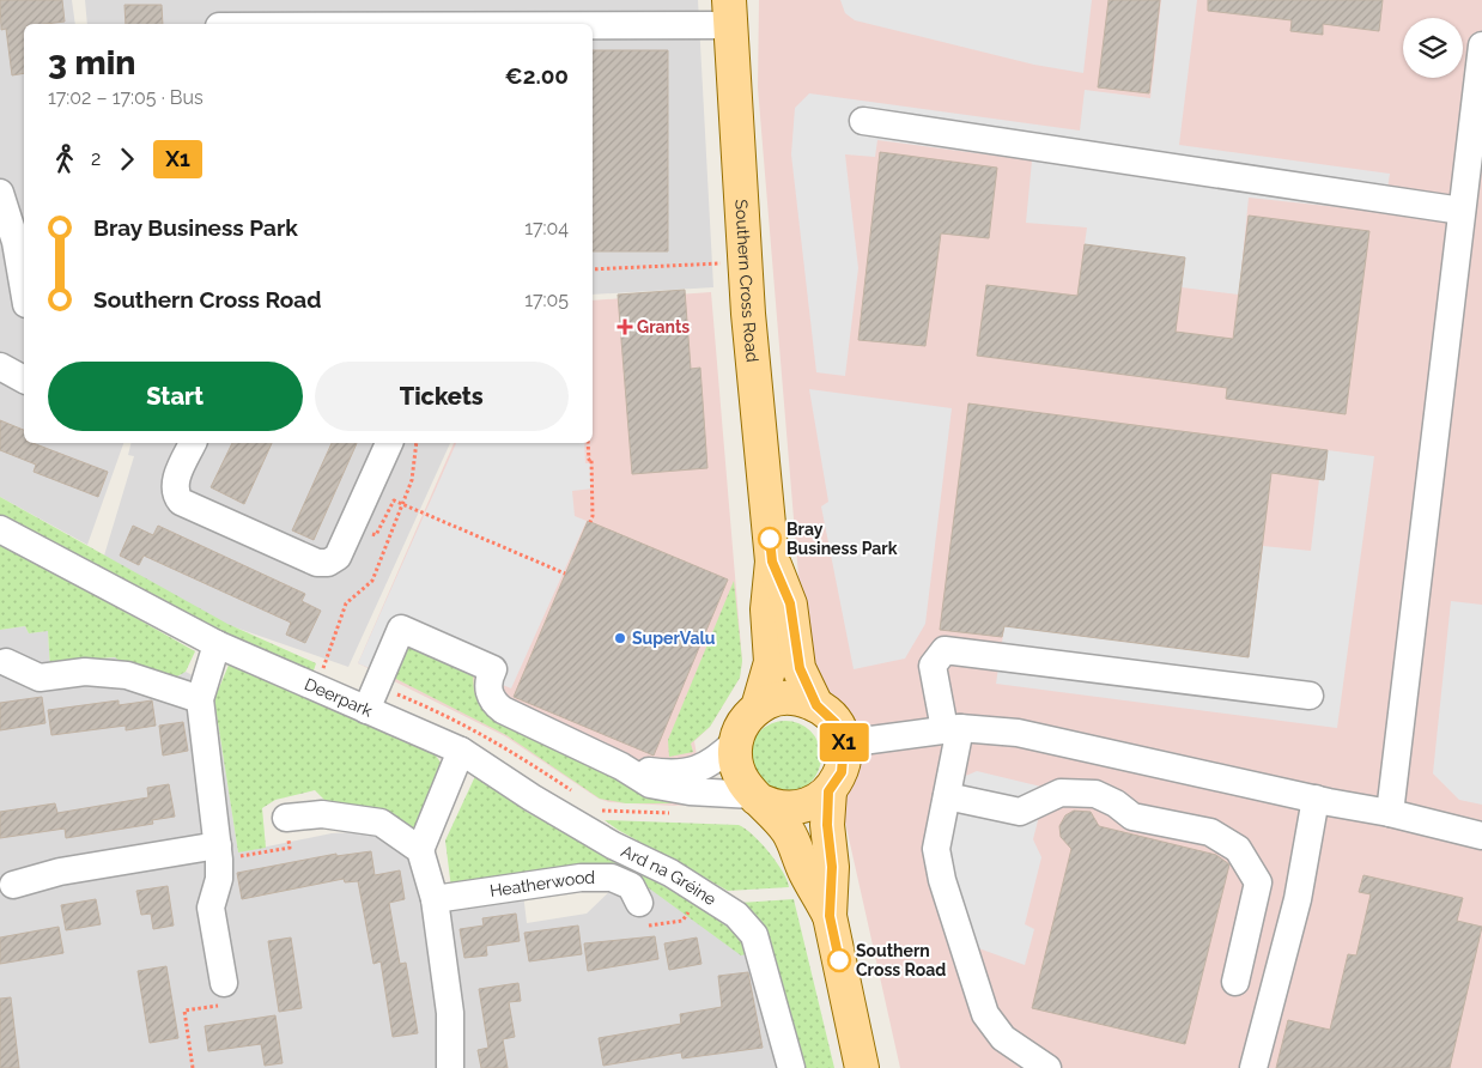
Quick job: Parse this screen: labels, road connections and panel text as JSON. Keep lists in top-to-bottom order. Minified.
{"streets":{"main road":["Southern Cross Road"],"street":["Deerpark","Ard na Gréine","Heatherwood"]},"crossings":[["Deerpark","Ard na Gréine"]],"places":{"health":["Grants"],"other":["Bray Business Park","SuperValu","Southern Cross Road"]},"lines":["bus line X1"],"page":{"on_map":"X1","heading":["3 min","17:02 – 17:05 · Bus","€2.00"],"legs":["2","X1"],"list":[{"name":"Bray Business Park","value":"17:04"},{"name":"Southern Cross Road","value":"17:05"}],"buttons":["Start","Tickets"]}}
